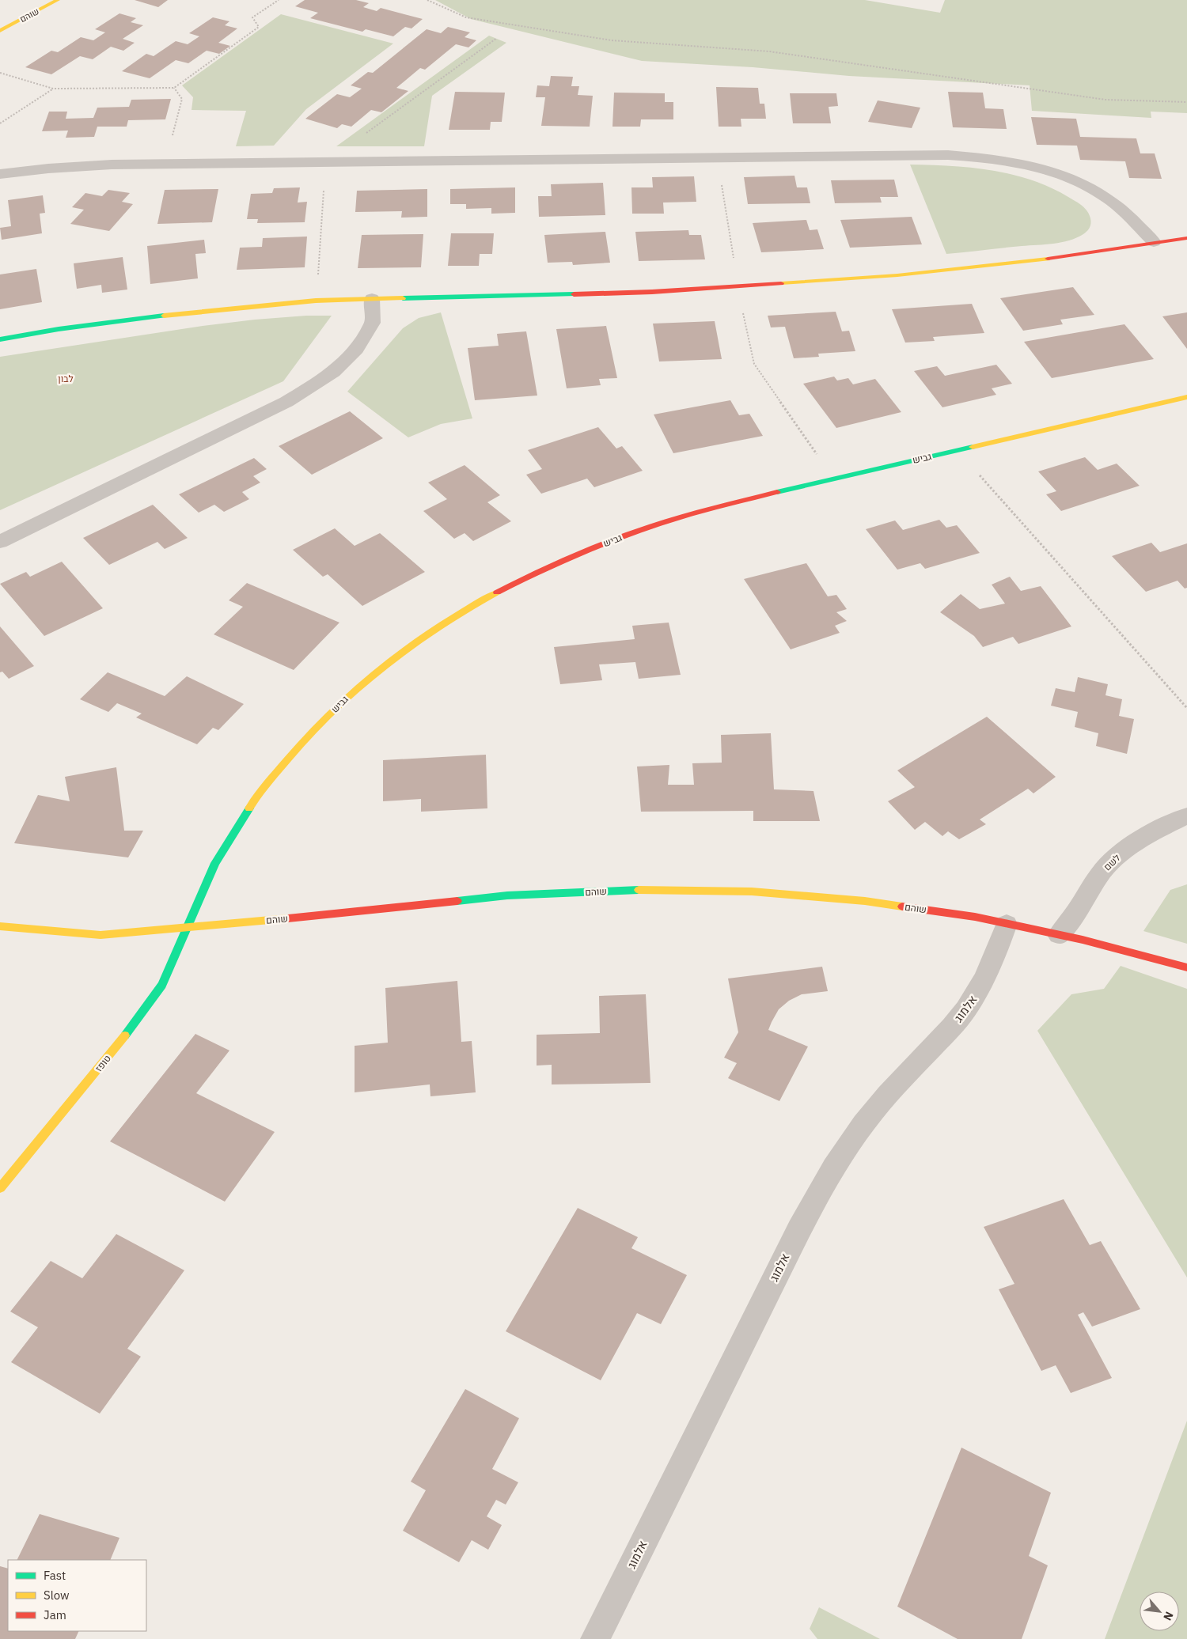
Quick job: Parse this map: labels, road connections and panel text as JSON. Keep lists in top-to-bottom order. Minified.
{"streets":{"street":["שוהם","גביש","לשם","אלמוג","טופז"]},"crossings":[["שוהם","גביש"],["שוהם","לשם"],["שוהם","אלמוג"],["שוהם","טופז"],["גביש","טופז"]],"districts":["לבון"],"legend":["Fast","Slow","Jam"],"north":"bottom right"}
